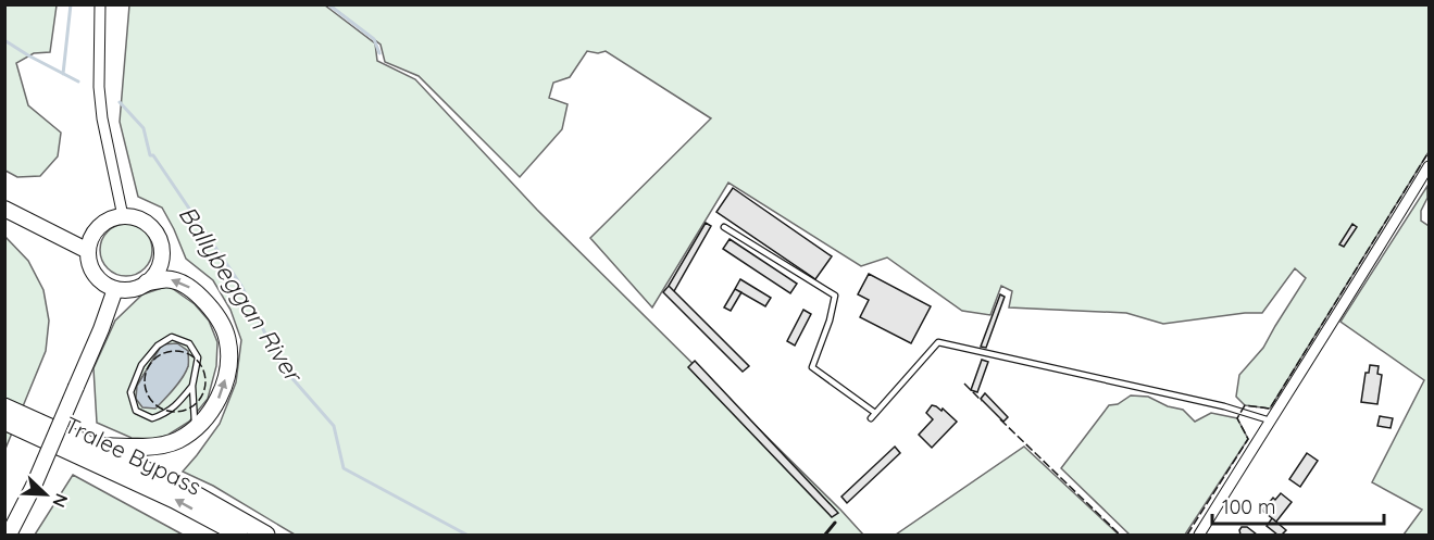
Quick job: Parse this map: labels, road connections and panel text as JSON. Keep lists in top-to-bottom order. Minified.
{"streets":{"main road":["Tralee Bypass"]},"water":["Ballybeggan River"],"scale_bar":"100 m","north":"bottom right"}
